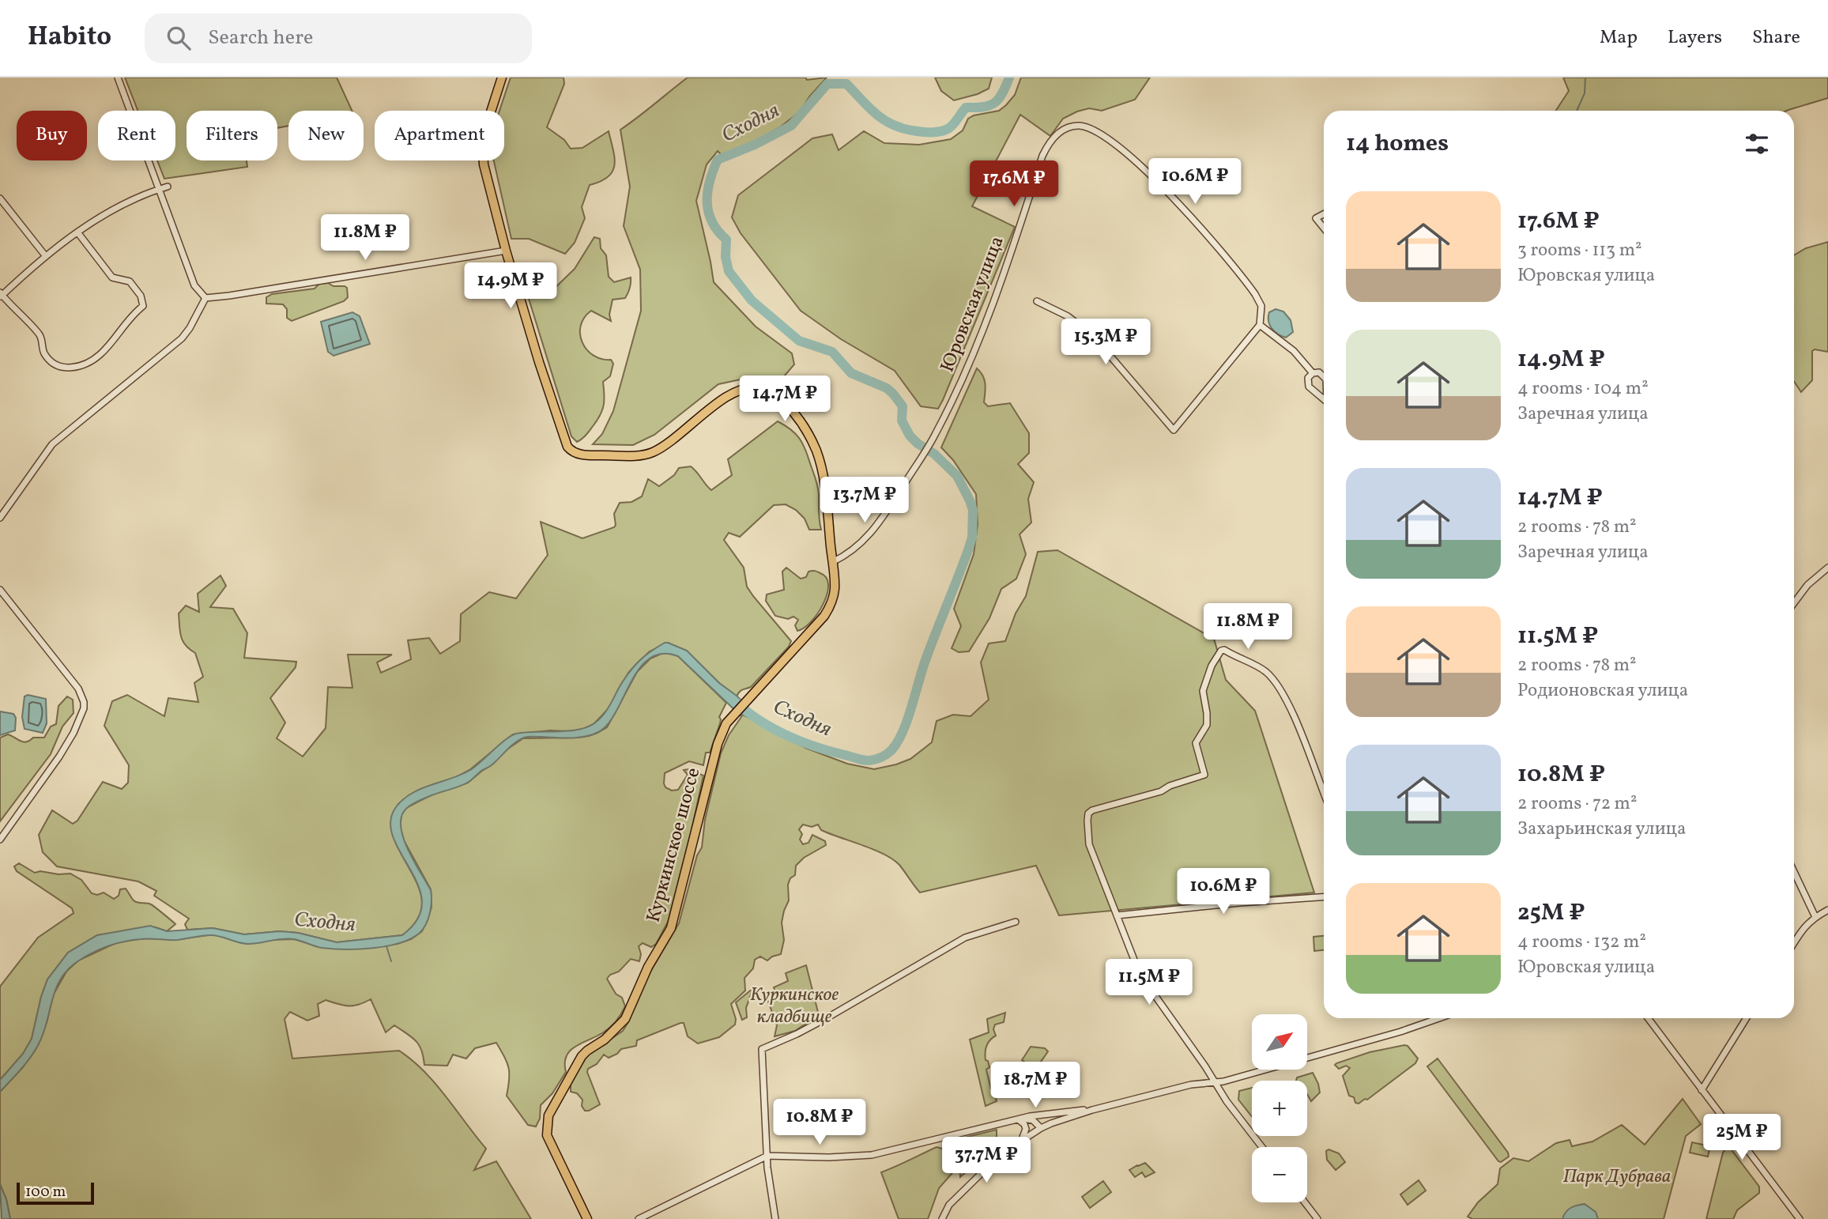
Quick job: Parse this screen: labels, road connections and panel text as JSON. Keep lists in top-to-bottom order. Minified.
{"streets":{"main road":["Куркинское шоссе"],"street":["Юровская улица"]},"crossings":[["Юровская улица","Куркинское шоссе"]],"water":["Сходня"],"parks":["Куркинское кладбище","Парк Дубрава"],"scale_bar":"100 m","north":"top right","page":{"header":"Habito","search":"Search here","nav":["Map","Layers","Share"],"chip":["Buy","Rent","Filters","New","Apartment"],"heading":"14 homes","price":["10.6M ₽","17.6M ₽","11.8M ₽","14.9M ₽","15.3M ₽","14.7M ₽","13.7M ₽","11.8M ₽","10.6M ₽","11.5M ₽","18.7M ₽","10.8M ₽","25M ₽","37.7M ₽"],"list":[{"name":"17.6M ₽","note":"3 rooms · 113 m² · Юровская улица"},{"name":"14.9M ₽","note":"4 rooms · 104 m² · Заречная улица"},{"name":"14.7M ₽","note":"2 rooms · 78 m² · Заречная улица"},{"name":"11.5M ₽","note":"2 rooms · 78 m² · Родионовская улица"},{"name":"10.8M ₽","note":"2 rooms · 72 m² · Захарьинская улица"},{"name":"25M ₽","note":"4 rooms · 132 m² · Юровская улица"}],"map_buttons":["+","−"],"scale":"100 m"}}
